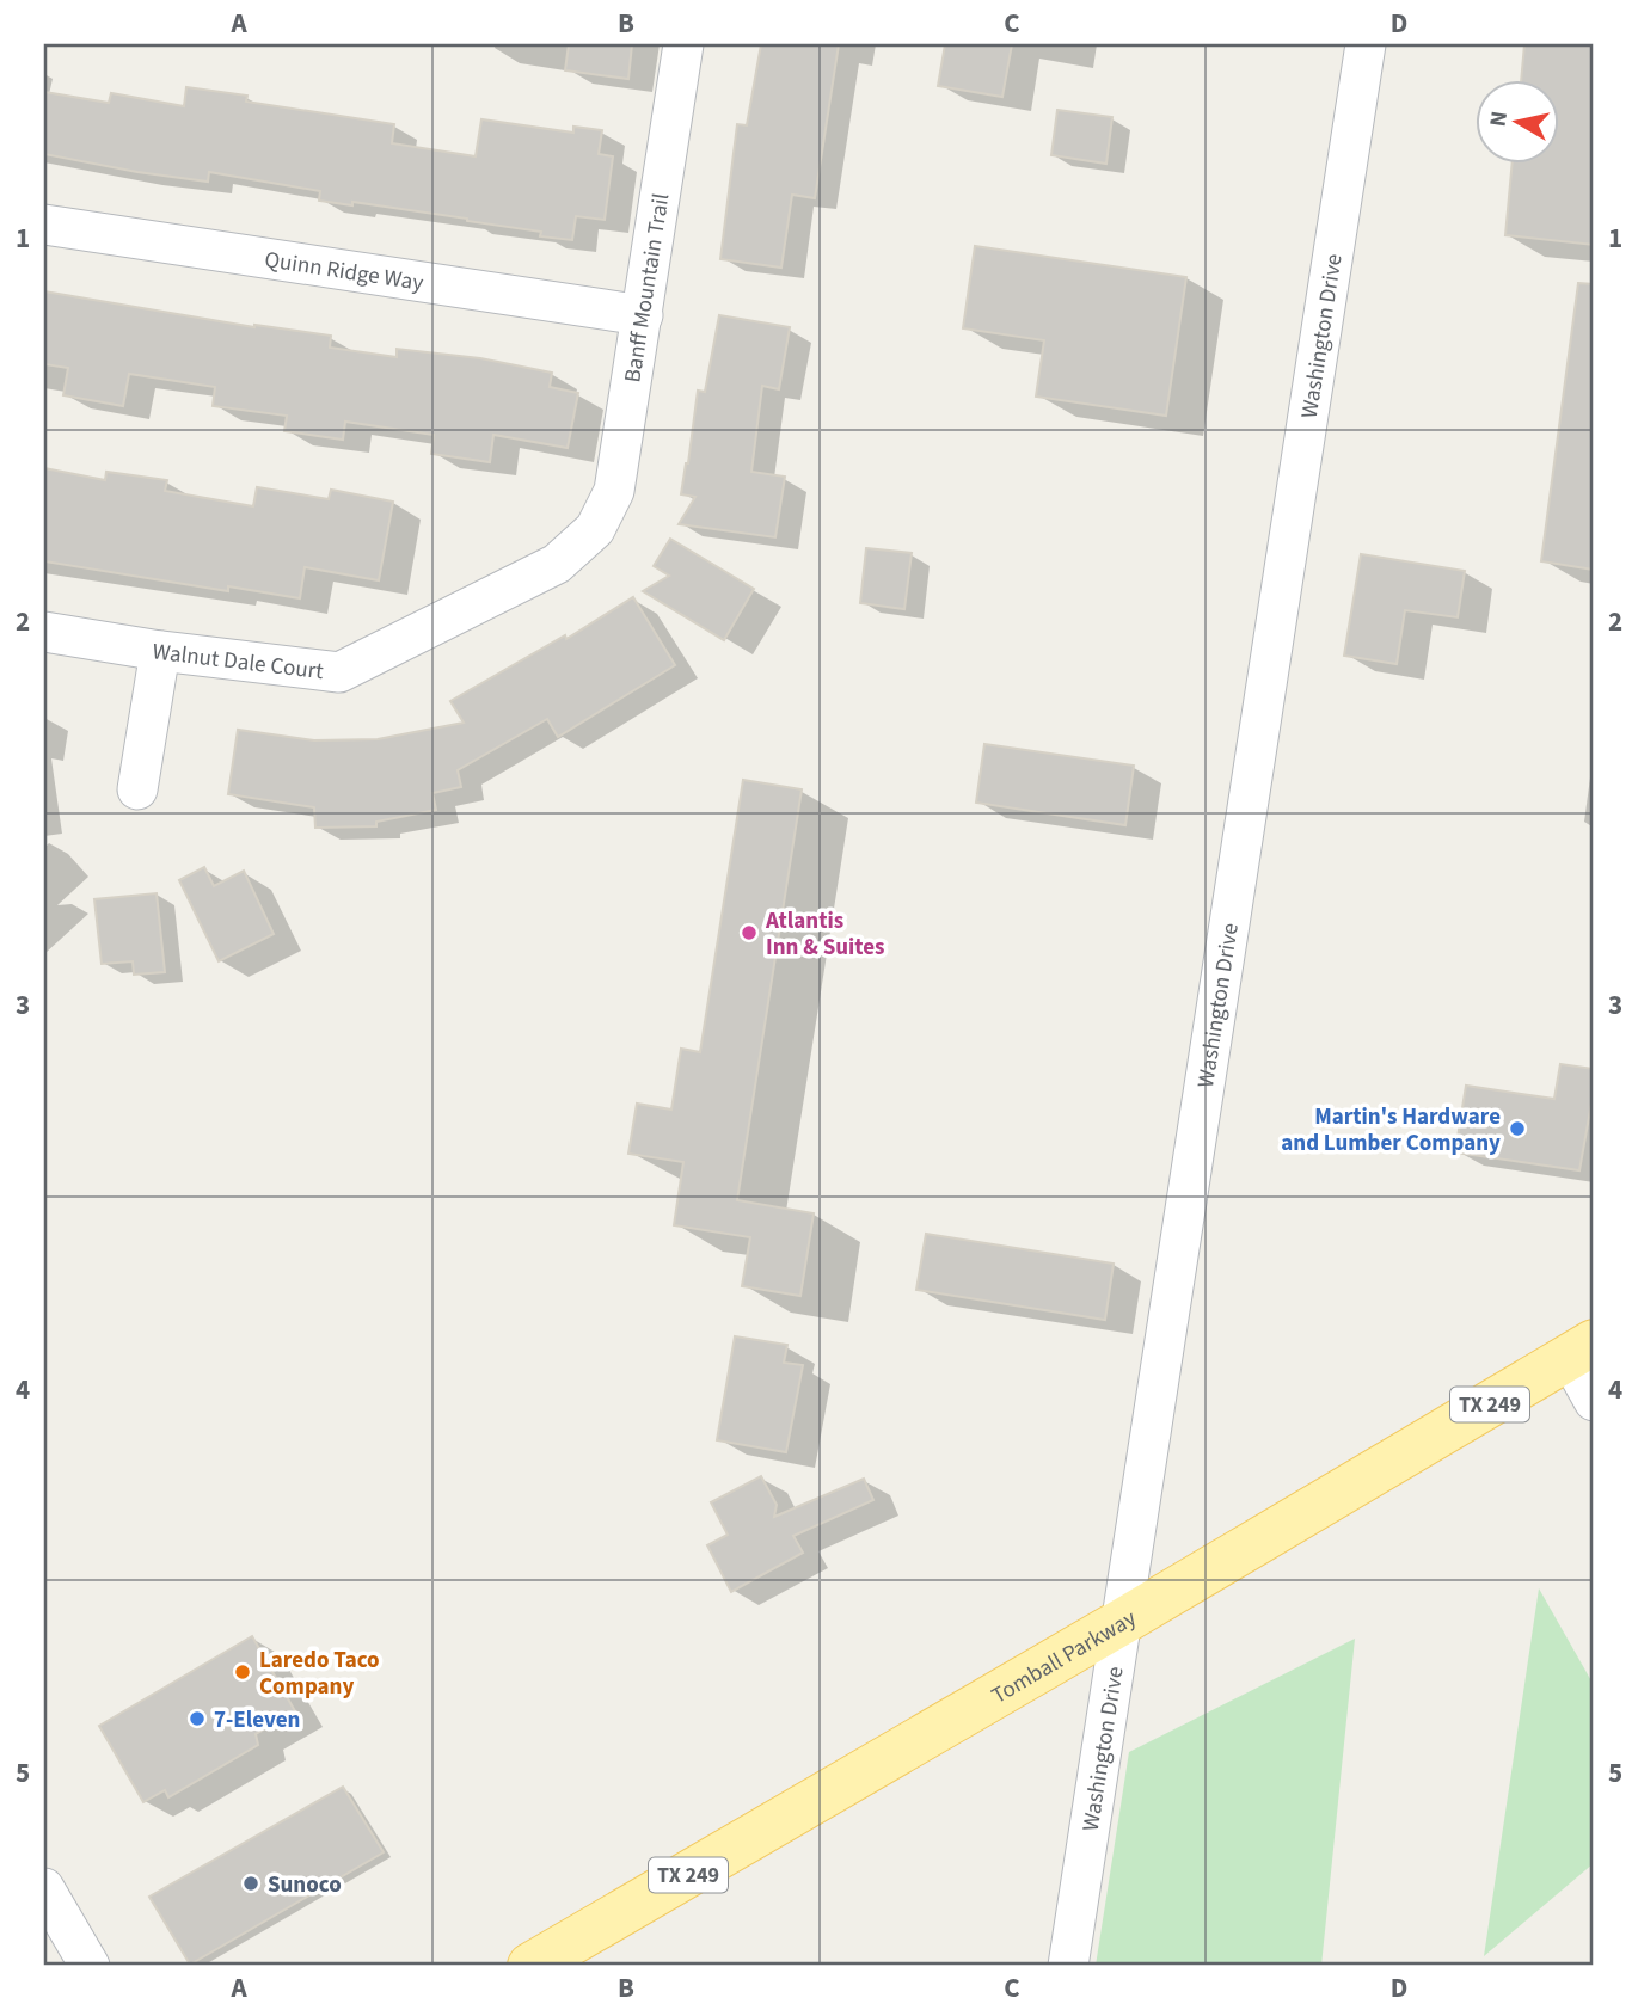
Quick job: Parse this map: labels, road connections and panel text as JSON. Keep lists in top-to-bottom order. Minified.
{"streets":{"main road":["TX 249","Tomball Parkway"],"street":["Quinn Ridge Way","Banff Mountain Trail","Washington Drive","Walnut Dale Court"]},"crossings":[["Quinn Ridge Way","Banff Mountain Trail"],["Banff Mountain Trail","Walnut Dale Court"],["Washington Drive","Tomball Parkway"]],"places":["Atlantis Inn & Suites","Martin's Hardware and Lumber Company","Laredo Taco Company","7-Eleven","Sunoco"],"north":"left","grid":{"columns":["A","B","C","D"],"rows":["1","2","3","4","5"]}}
